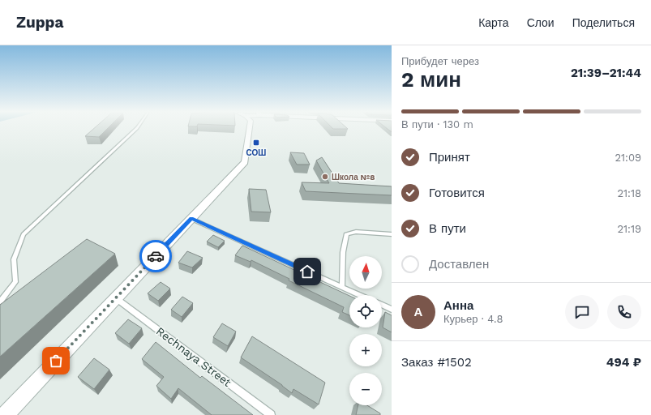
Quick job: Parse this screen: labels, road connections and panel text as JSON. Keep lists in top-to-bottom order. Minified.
{"streets":{"lane":["Rechnaya Street"]},"places":{"transit":["СОШ"],"other":["Школа №8"]},"north":"top","page":{"header":"Zuppa","nav":["Карта","Слои","Поделиться"],"heading":["2 мин","Прибудет через","21:39–21:44"],"panel":["Анна","Курьер · 4.8","Заказ #1502","494 ₽"],"bar":"В пути · 130 m","list":[["Принят","21:09"],["Готовится","21:18"],["В пути","21:19"],"Доставлен"],"map_buttons":["+","−"],"round":"А"}}
